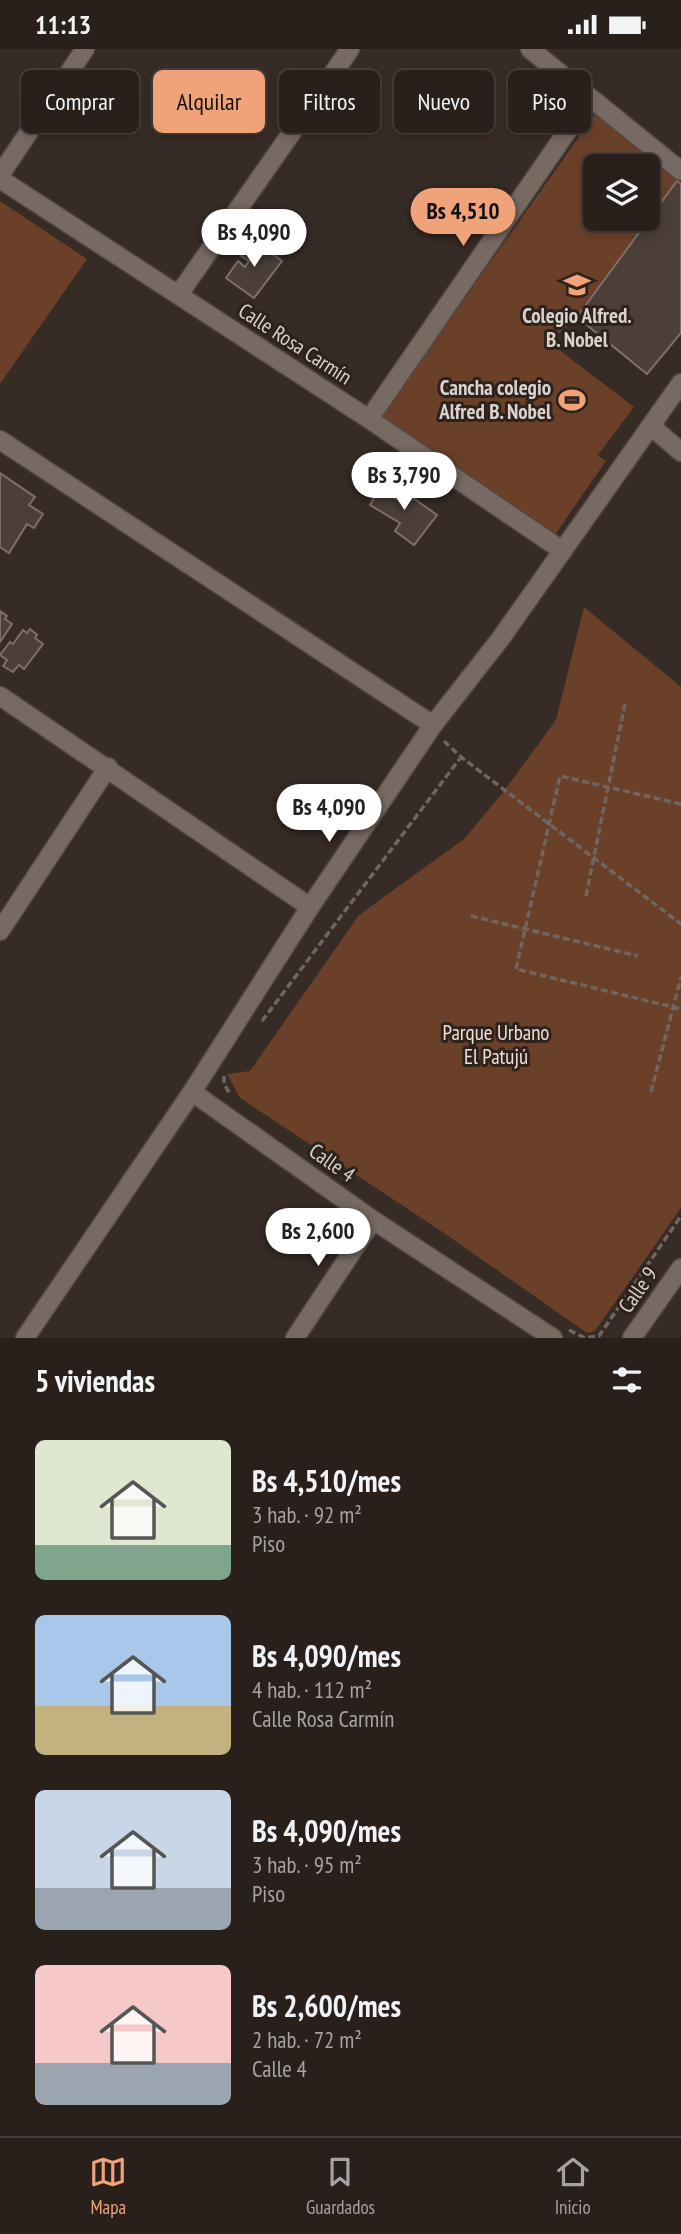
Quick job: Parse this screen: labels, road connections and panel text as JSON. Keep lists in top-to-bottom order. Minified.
{"streets":{"street":["Calle Rosa Carmín","Calle 4","Calle 9"]},"parks":["Parque Urbano El Patujú"],"places":{"school or university":["Colegio Alfred. B. Nobel"],"sports":["Cancha colegio Alfred B. Nobel"]},"page":{"status":"11:13","chip":["Comprar","Alquilar","Filtros","Nuevo","Piso"],"price":["Bs 4,510","Bs 4,090","Bs 3,790","Bs 4,090","Bs 2,600"],"heading":"5 viviendas","list":[{"name":"Bs 4,510/mes","note":"3 hab. · 92 m² · Piso"},{"name":"Bs 4,090/mes","note":"4 hab. · 112 m² · Calle Rosa Carmín"},{"name":"Bs 4,090/mes","note":"3 hab. · 95 m² · Piso"},{"name":"Bs 2,600/mes","note":"2 hab. · 72 m² · Calle 4"}],"tabs":["Mapa","Guardados","Inicio"]}}
